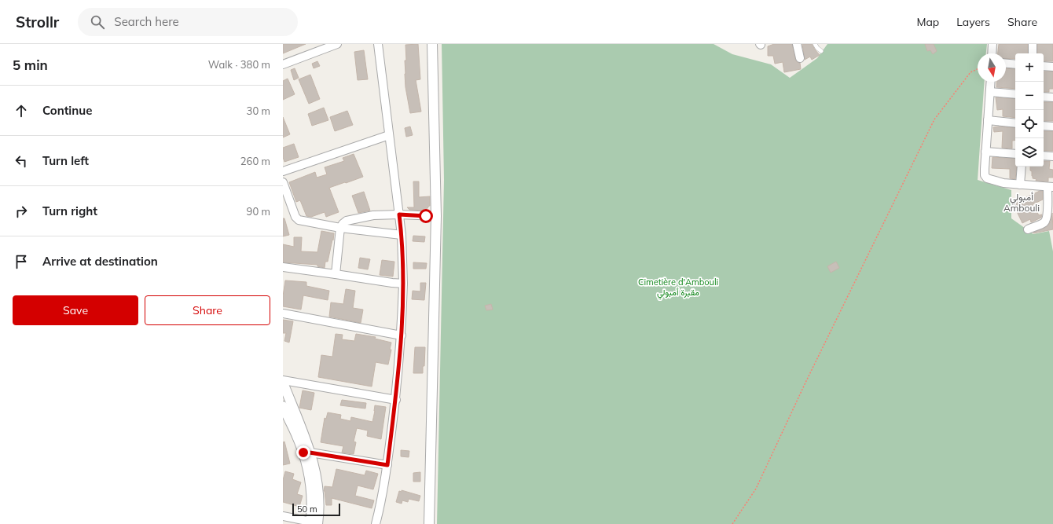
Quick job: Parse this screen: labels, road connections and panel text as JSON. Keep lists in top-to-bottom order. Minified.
{"districts":["أمبولي Ambouli"],"parks":["Cimetière d'Ambouli مقبرة أمبولي"],"scale_bar":"50 m","north":"bottom","page":{"header":"Strollr","search":"Search here","nav":["Map","Layers","Share"],"heading":["5 min","Walk · 380 m"],"map_buttons":["+","−"],"list":[["Continue","30 m"],["Turn left","260 m"],["Turn right","90 m"],"Arrive at destination"],"buttons":["Save","Share"],"scale":"50 m"}}
